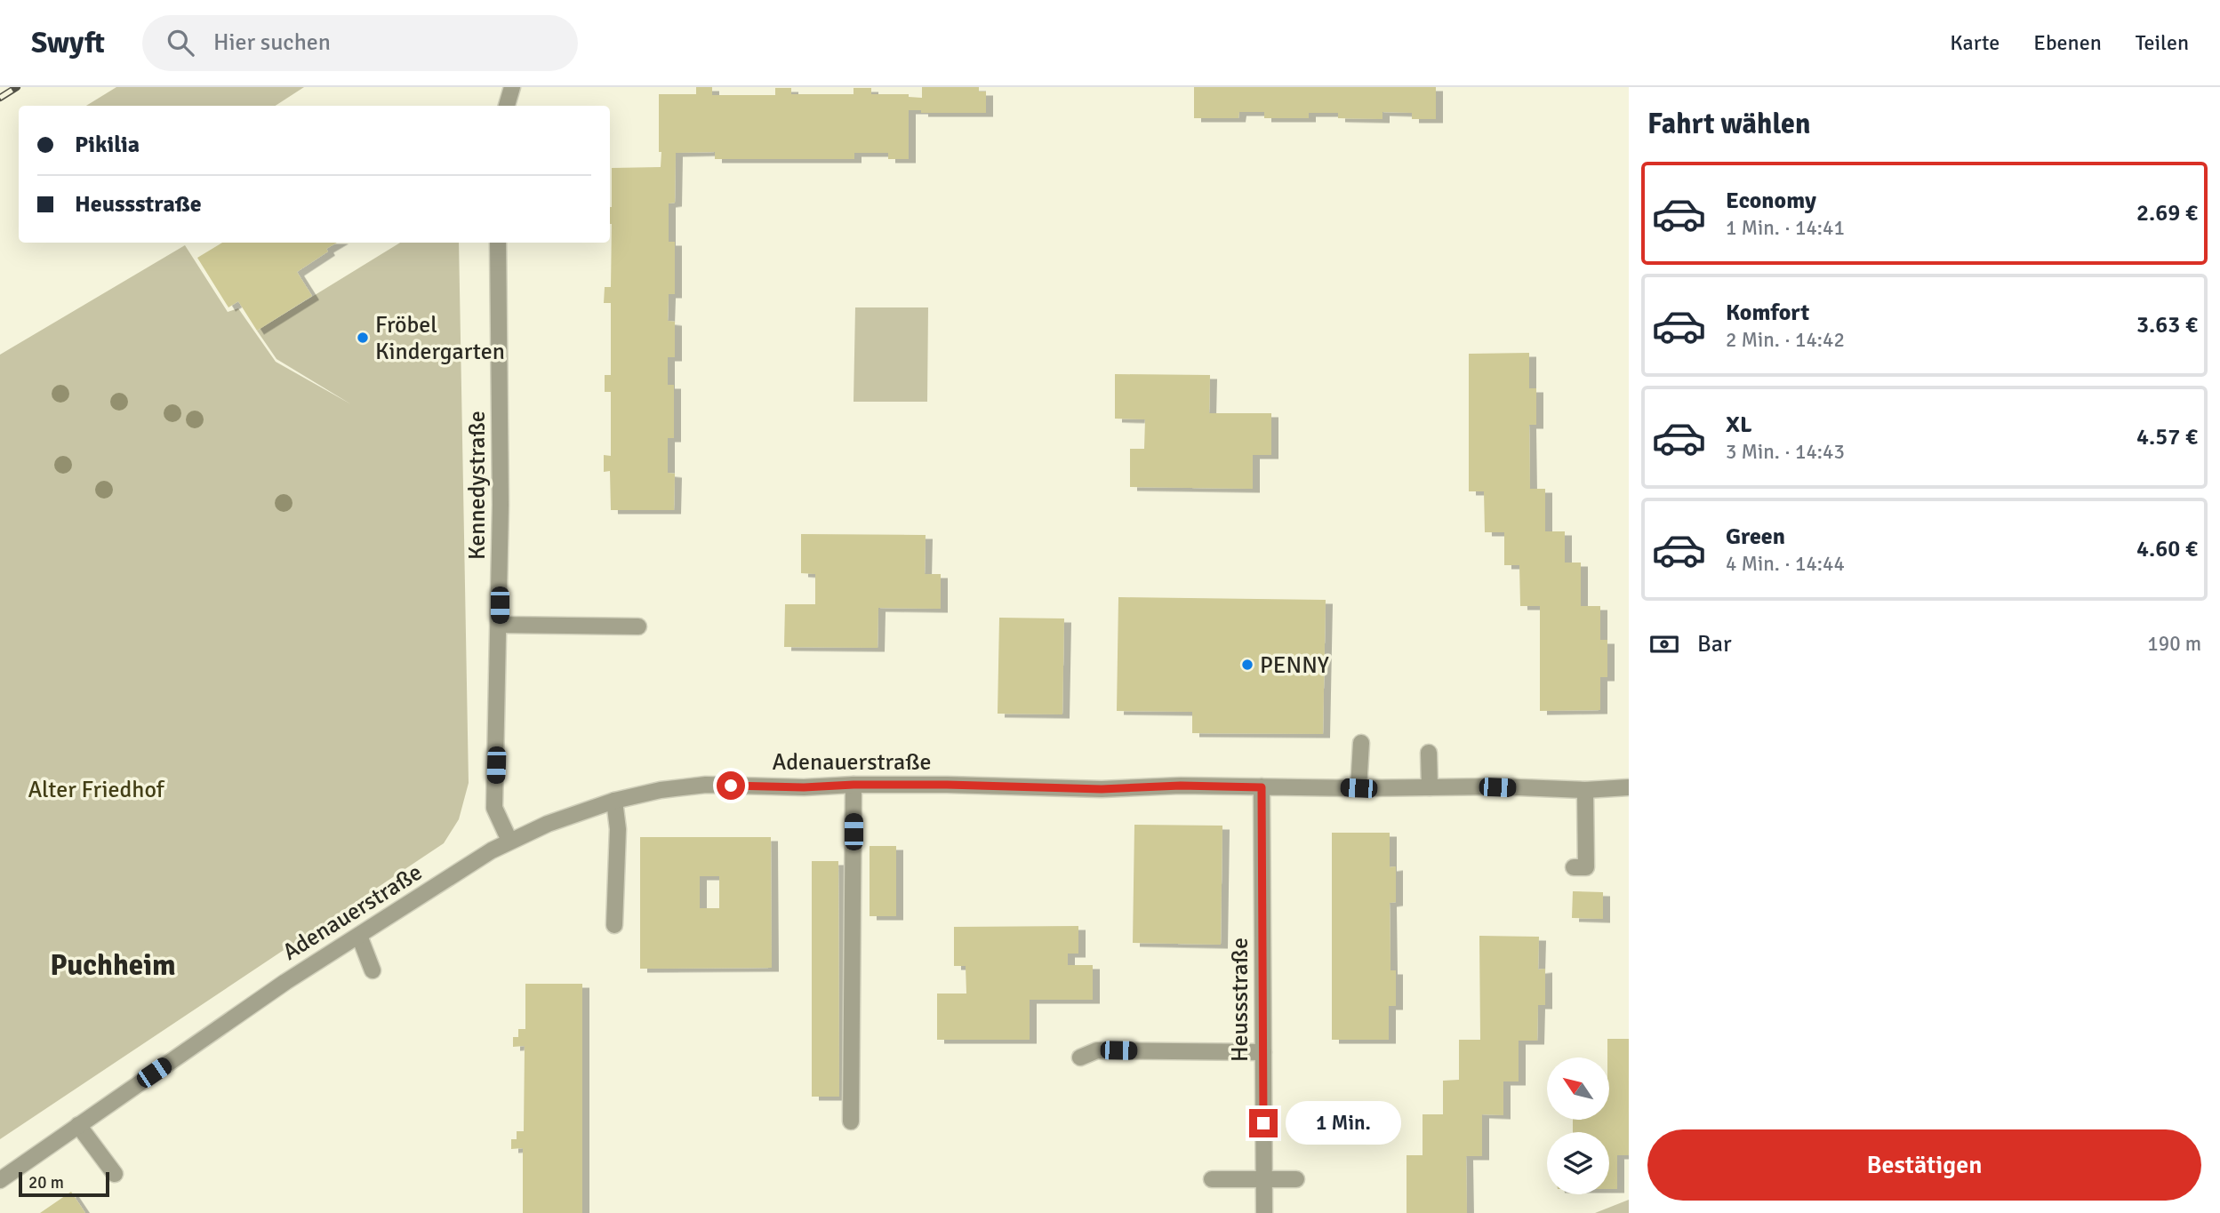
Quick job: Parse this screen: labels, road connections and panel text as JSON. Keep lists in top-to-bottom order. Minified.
{"streets":{"street":["Kennedystraße","Adenauerstraße","Heussstraße"]},"crossings":[["Kennedystraße","Adenauerstraße"],["Adenauerstraße","Heussstraße"]],"districts":["Puchheim"],"parks":["Alter Friedhof"],"places":["Fröbel Kindergarten","PENNY"],"scale_bar":"20 m","north":"top left","page":{"header":"Swyft","search":"Hier suchen","nav":["Karte","Ebenen","Teilen"],"heading":"Fahrt wählen","banner":["Pikilia","Heussstraße"],"list":[{"name":"Economy","note":"1 Min. · 14:41","value":"2.69 €"},{"name":"Komfort","note":"2 Min. · 14:42","value":"3.63 €"},{"name":"XL","note":"3 Min. · 14:43","value":"4.57 €"},{"name":"Green","note":"4 Min. · 14:44","value":"4.60 €"}],"pay":["Bar","190 m"],"bubble":"1 Min.","buttons":"Bestätigen","scale":"20 m"}}
